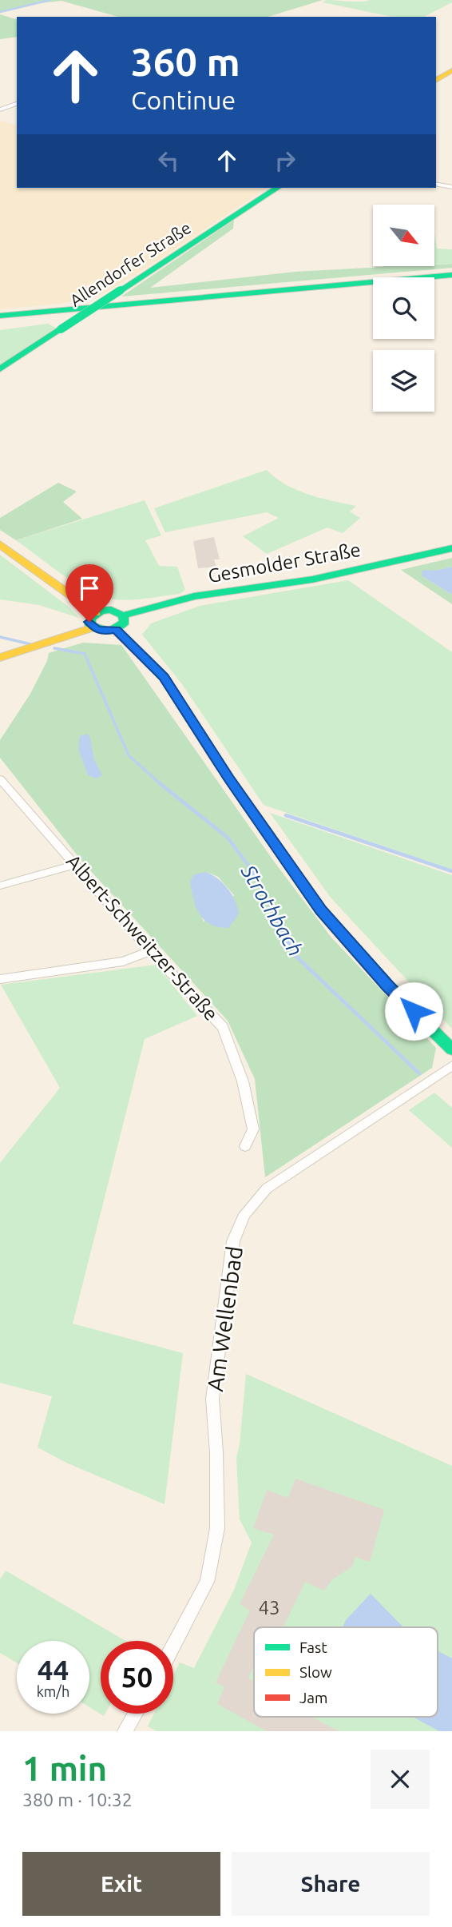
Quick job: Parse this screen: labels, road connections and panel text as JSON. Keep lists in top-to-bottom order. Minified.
{"streets":{"main road":["Allendorfer Straße","Gesmolder Straße"],"street":["Albert-Schweitzer-Straße","Am Wellenbad"]},"water":["Strothbach"],"house_numbers":["43"],"legend":["Fast","Slow","Jam"],"north":"bottom right","page":{"turn":["360 m","Continue"],"speed":"44 km/h","limit":"50","heading":["1 min","380 m · 10:32"],"buttons":["Exit","Share"]}}
